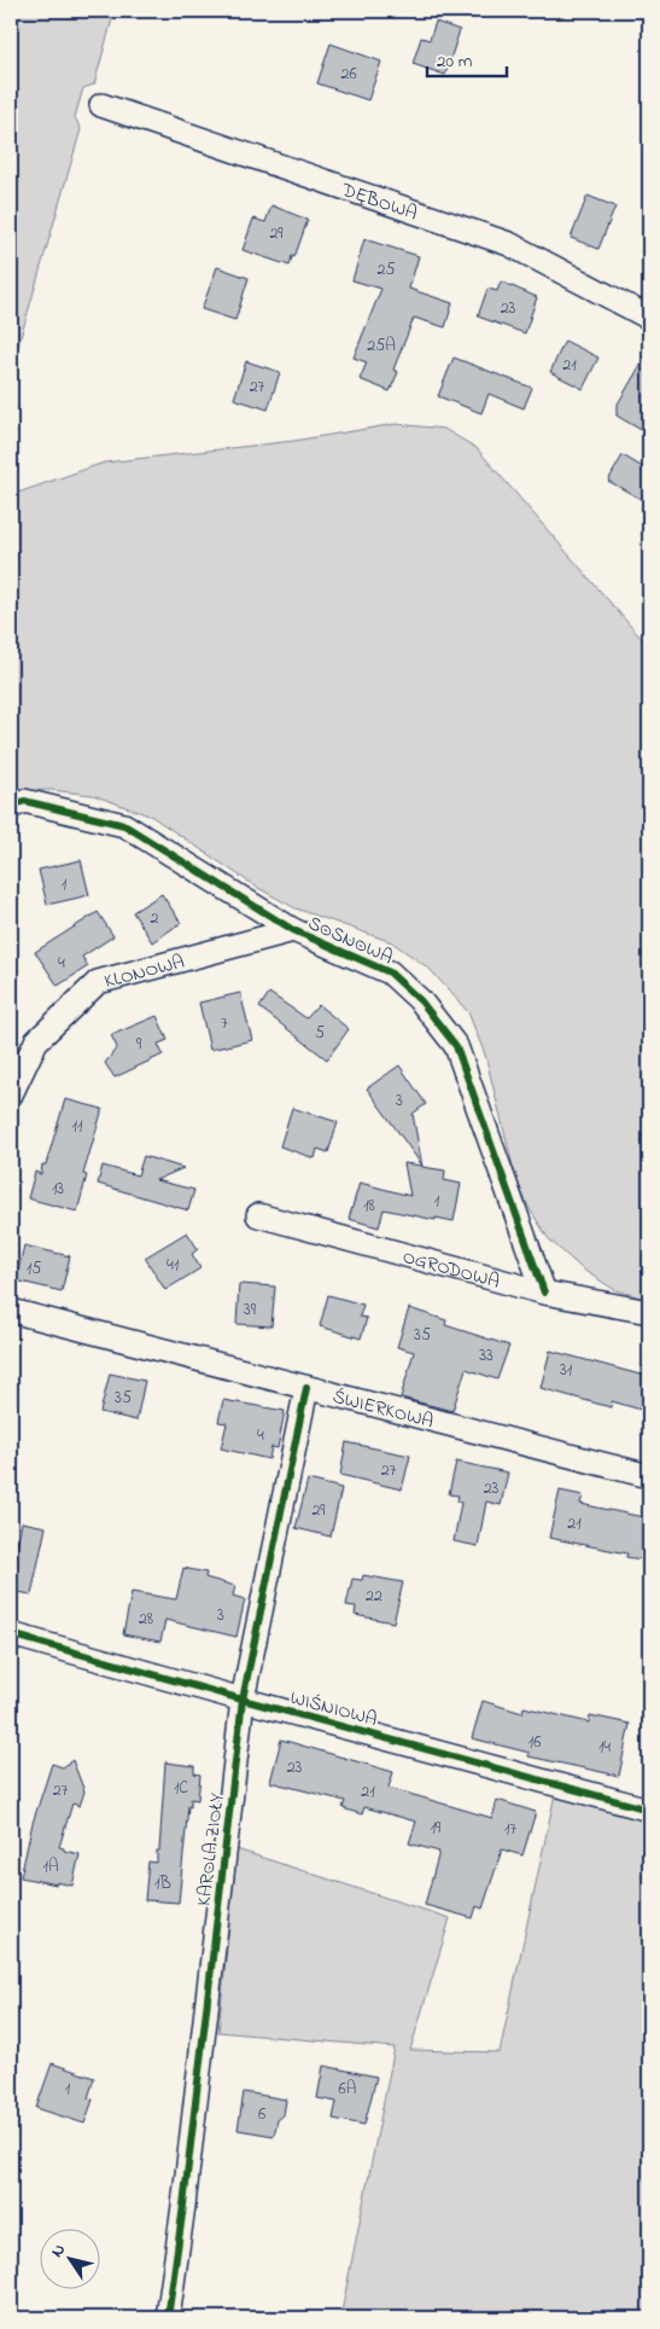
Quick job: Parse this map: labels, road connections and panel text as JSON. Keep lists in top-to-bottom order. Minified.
{"streets":{"street":["DĘBOWA","SOSNOWA","KLONOWA","OGRODOWA","ŚWIERKOWA","WIŚNIOWA","KAROLA ZIOŁY"]},"crossings":[["SOSNOWA","KLONOWA"],["SOSNOWA","OGRODOWA"],["ŚWIERKOWA","KAROLA ZIOŁY"],["WIŚNIOWA","KAROLA ZIOŁY"]],"house_numbers":["26","29","25","23","25A","21","27","1","2","4","7","5","9","3","11","13","1","18","41","15","39","35","33","31","35","4","27","23","29","21","22","3","28","16","14","23","1C","27","21","19","17","1A","1B","1","6A","6"],"scale_bar":"20 m","north":"top left"}
